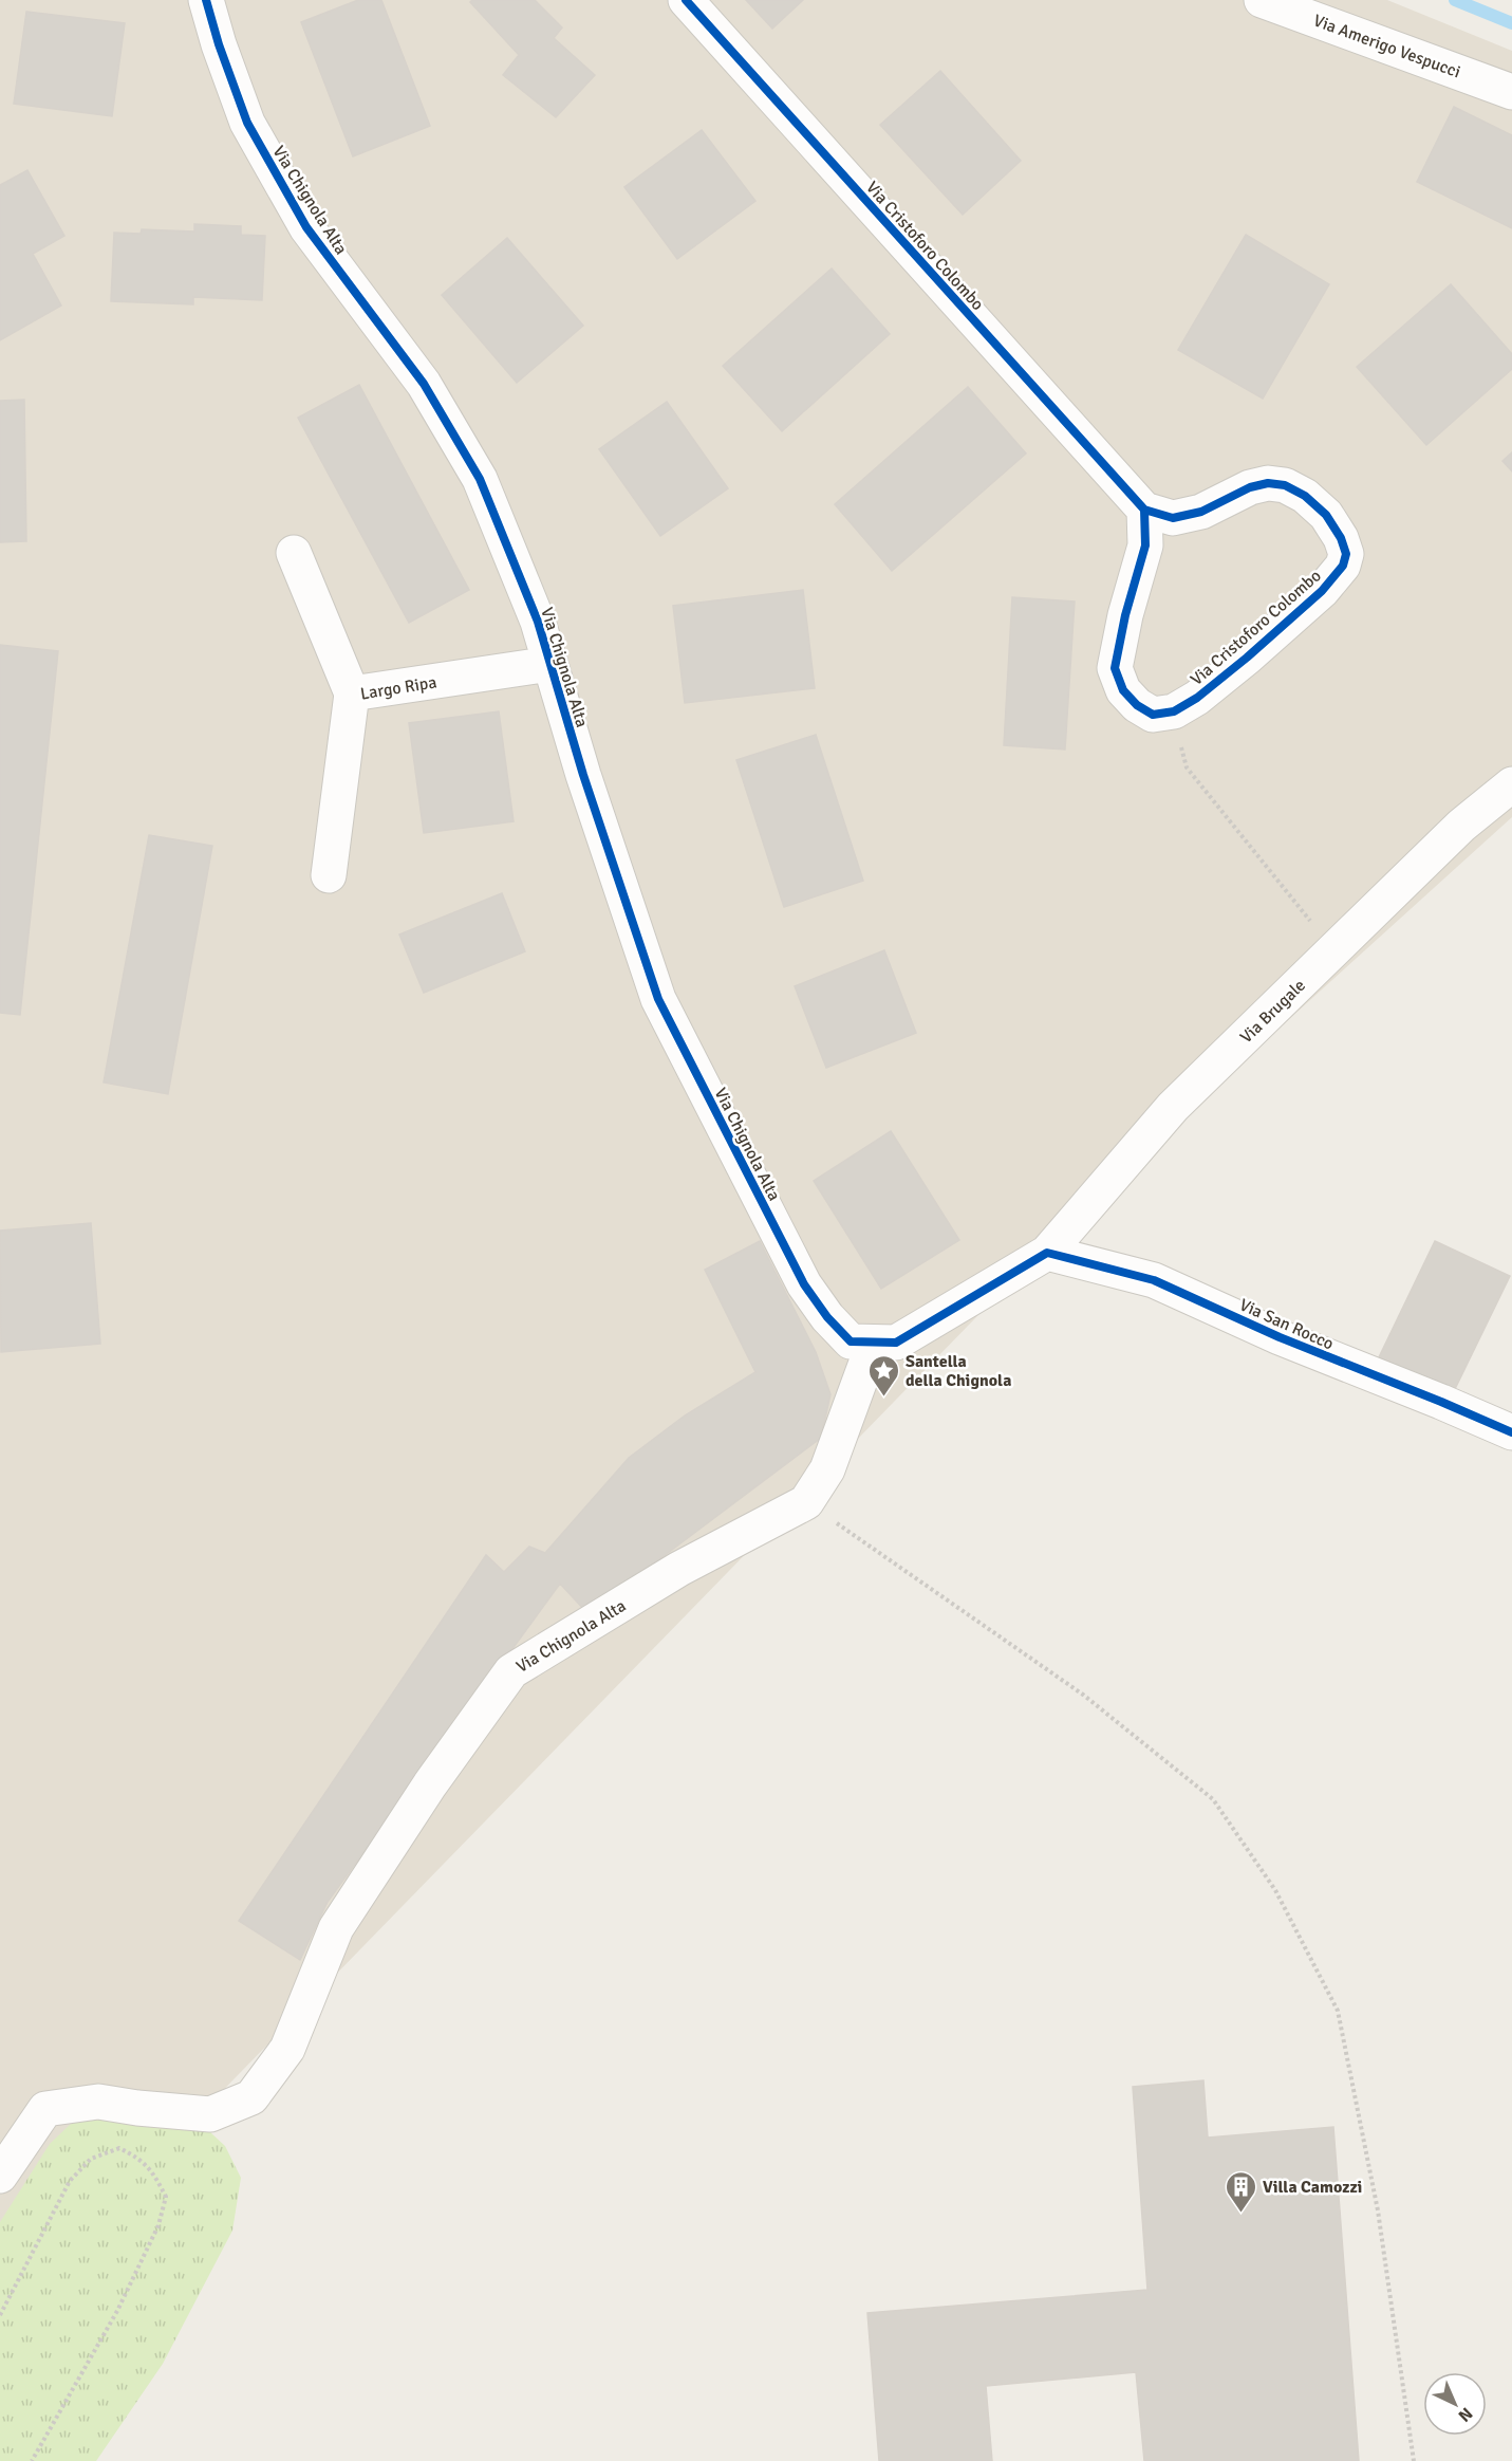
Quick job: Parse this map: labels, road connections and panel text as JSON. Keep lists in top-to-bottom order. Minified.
{"streets":{"street":["Via Amerigo Vespucci","Via Chignola Alta","Via Cristoforo Colombo","Largo Ripa","Via Brugale","Via San Rocco"]},"crossings":[["Via Chignola Alta","Largo Ripa"],["Via Chignola Alta","Via Brugale"],["Via Brugale","Via San Rocco"]],"places":{"place":["Santella della Chignola"],"building":["Villa Camozzi"]},"north":"bottom right"}
